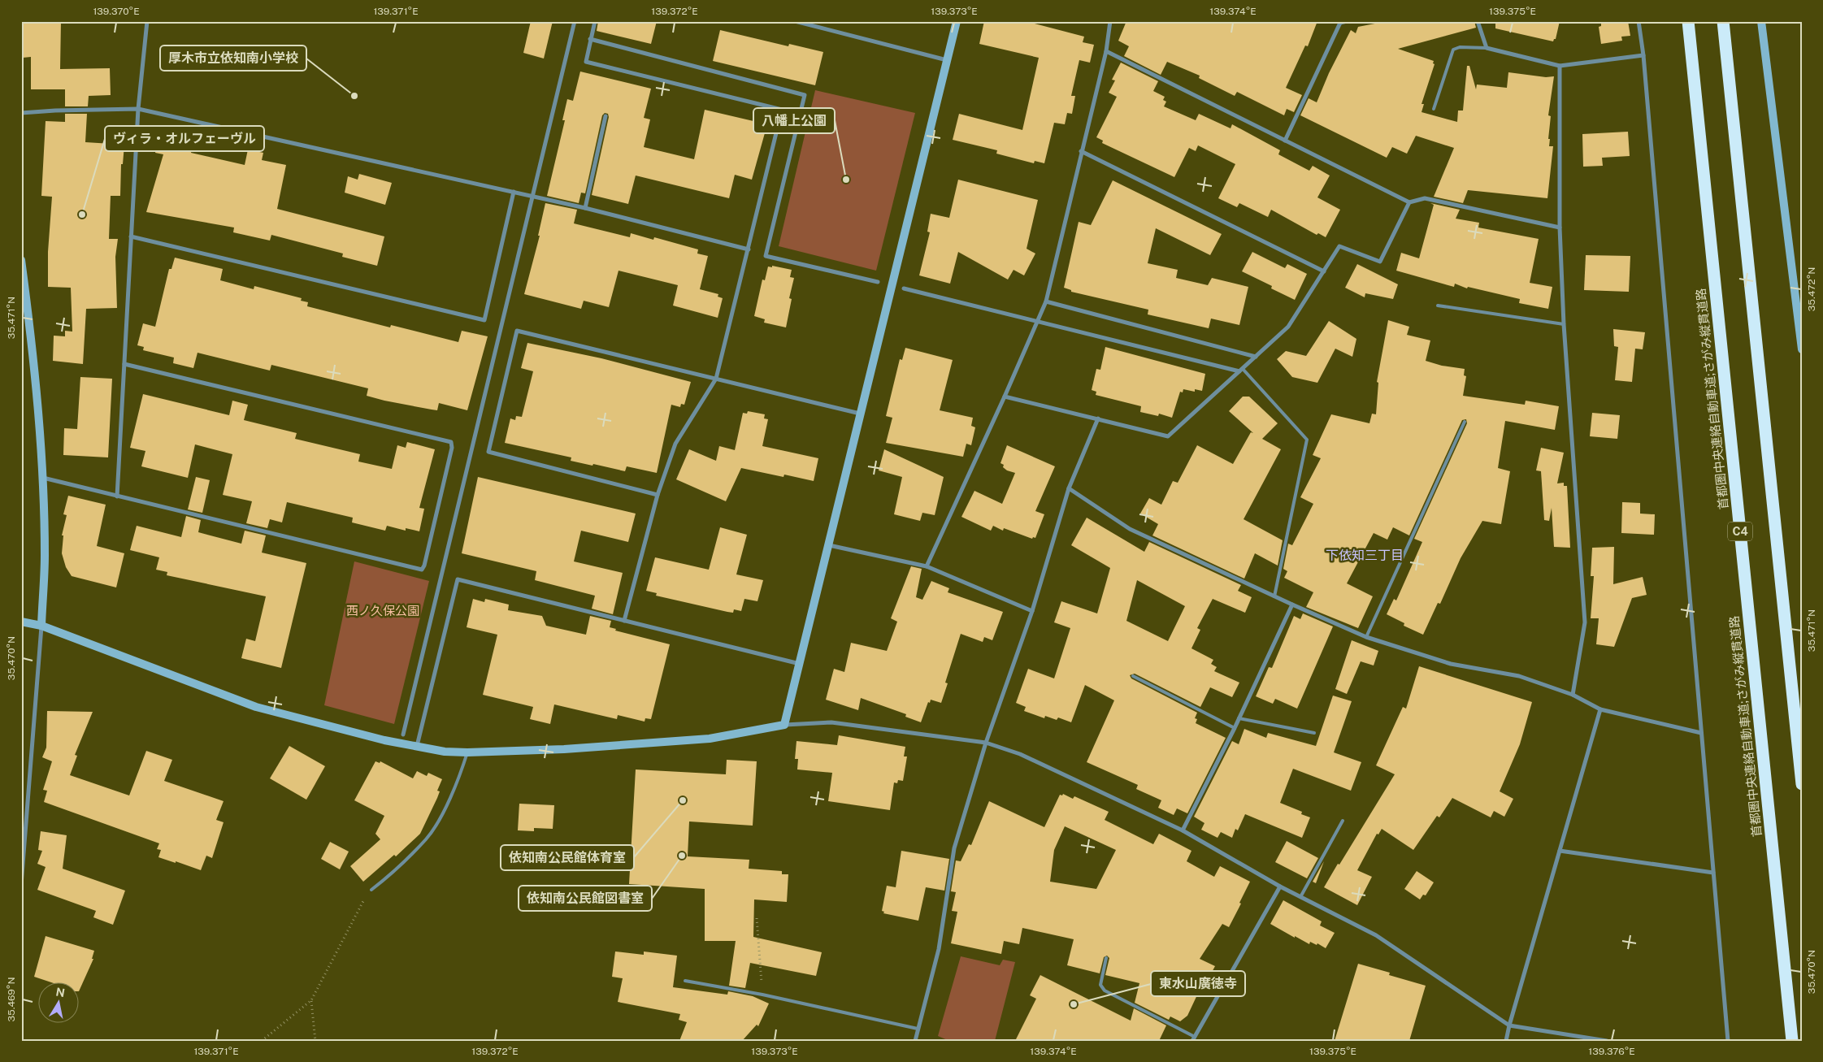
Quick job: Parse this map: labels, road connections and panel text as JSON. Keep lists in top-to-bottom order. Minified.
{"streets":{"highway":["首都圏中央連絡自動車道;さがみ縦貫道路","C4"]},"districts":["下依知三丁目"],"parks":["西ノ久保公園"],"places":["厚木市立依知南小学校","八幡上公園","ヴィラ・オルフェーヴル","依知南公民館体育室","依知南公民館図書室","東水山廣徳寺"],"north":"top","coordinates":["139.370°E","139.371°E","139.372°E","139.373°E","139.374°E","139.375°E","35.472°N","35.471°N","35.470°N","35.469°N","139.376°E"]}
